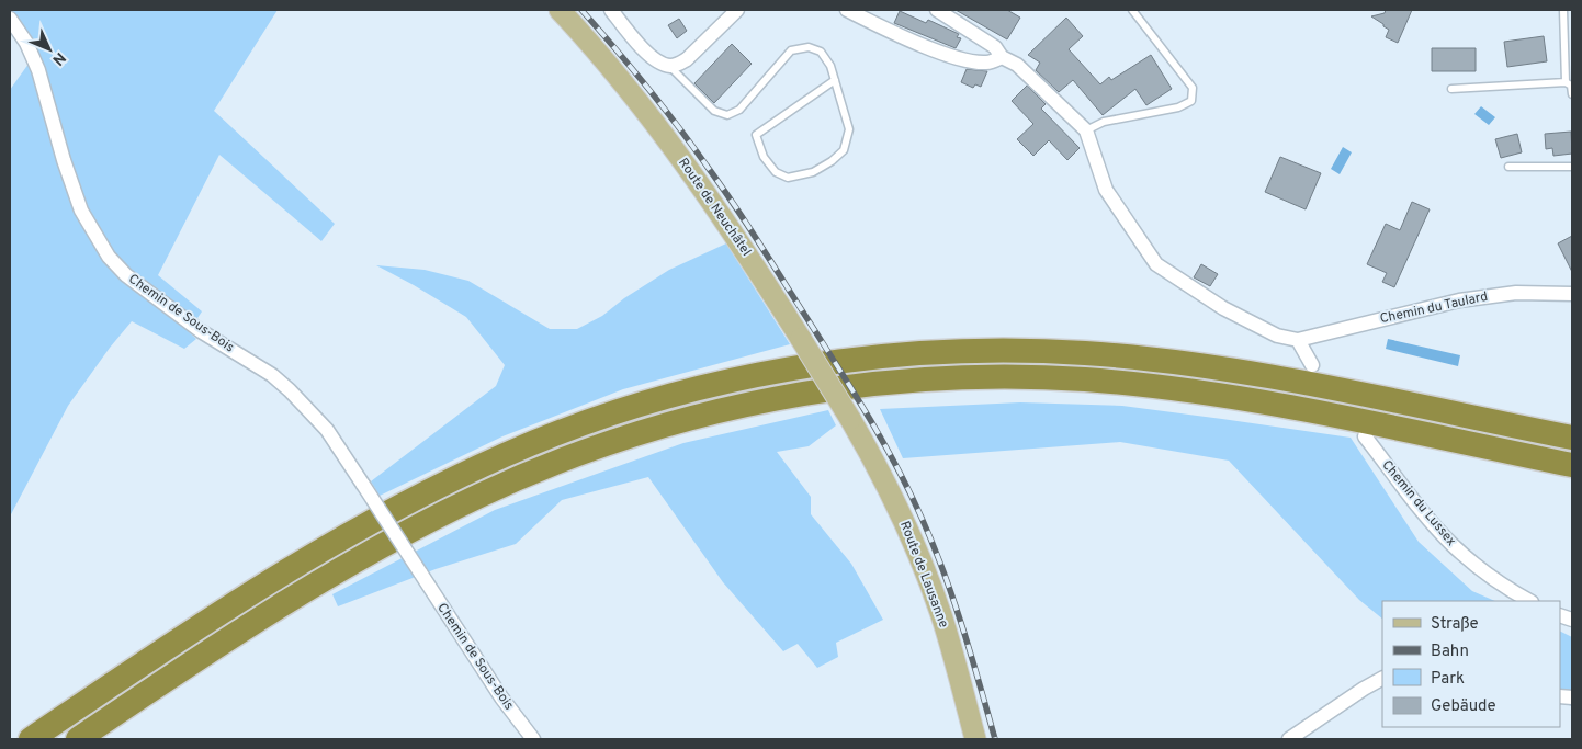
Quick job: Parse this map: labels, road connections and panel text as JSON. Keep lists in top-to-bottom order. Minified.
{"streets":{"main road":["Route de Neuchâtel","Route de Lausanne"],"street":["Chemin du Taulard","Chemin de Sous-Bois","Chemin du Lussex"]},"crossings":[["Route de Neuchâtel","Route de Lausanne"]],"legend":["Straße","Bahn","Park","Gebäude"],"north":"bottom right"}
